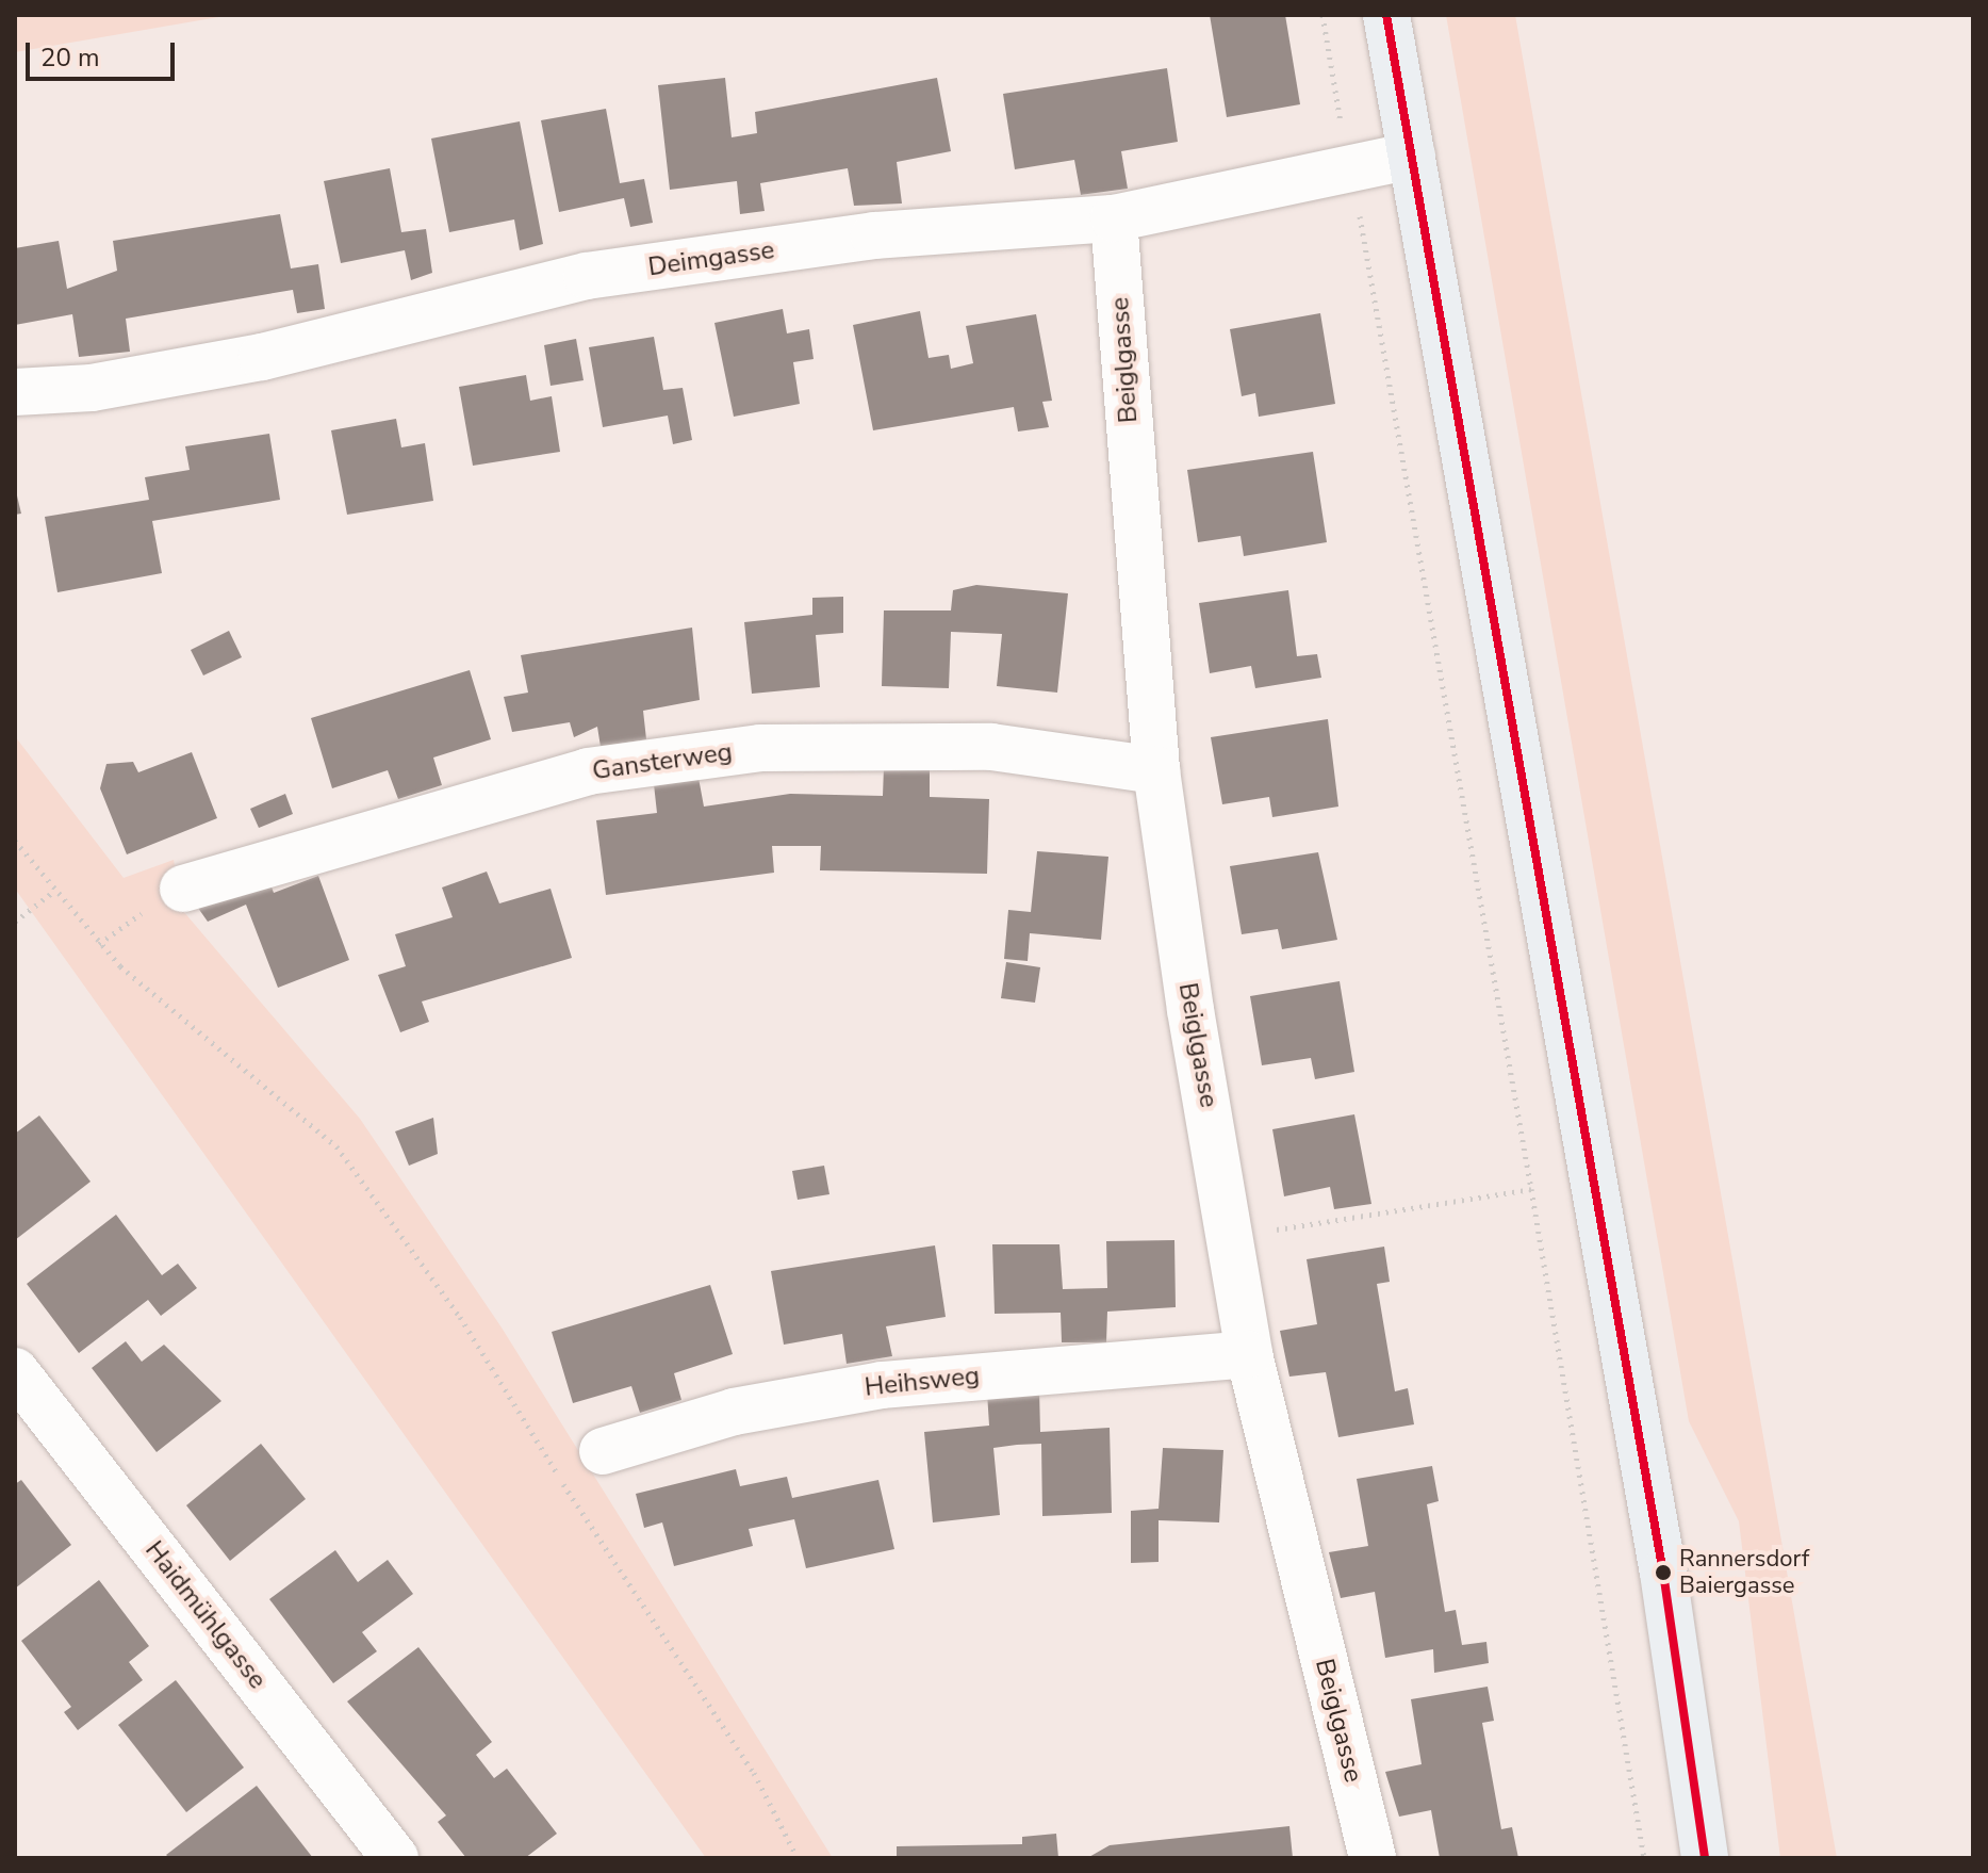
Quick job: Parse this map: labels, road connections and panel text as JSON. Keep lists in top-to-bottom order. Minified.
{"streets":{"street":["Deimgasse","Beiglgasse","Gansterweg","Heihsweg","Haidmühlgasse"]},"crossings":[["Deimgasse","Beiglgasse"],["Beiglgasse","Gansterweg"],["Beiglgasse","Heihsweg"]],"places":["Rannersdorf Baiergasse"],"scale_bar":"20 m"}
